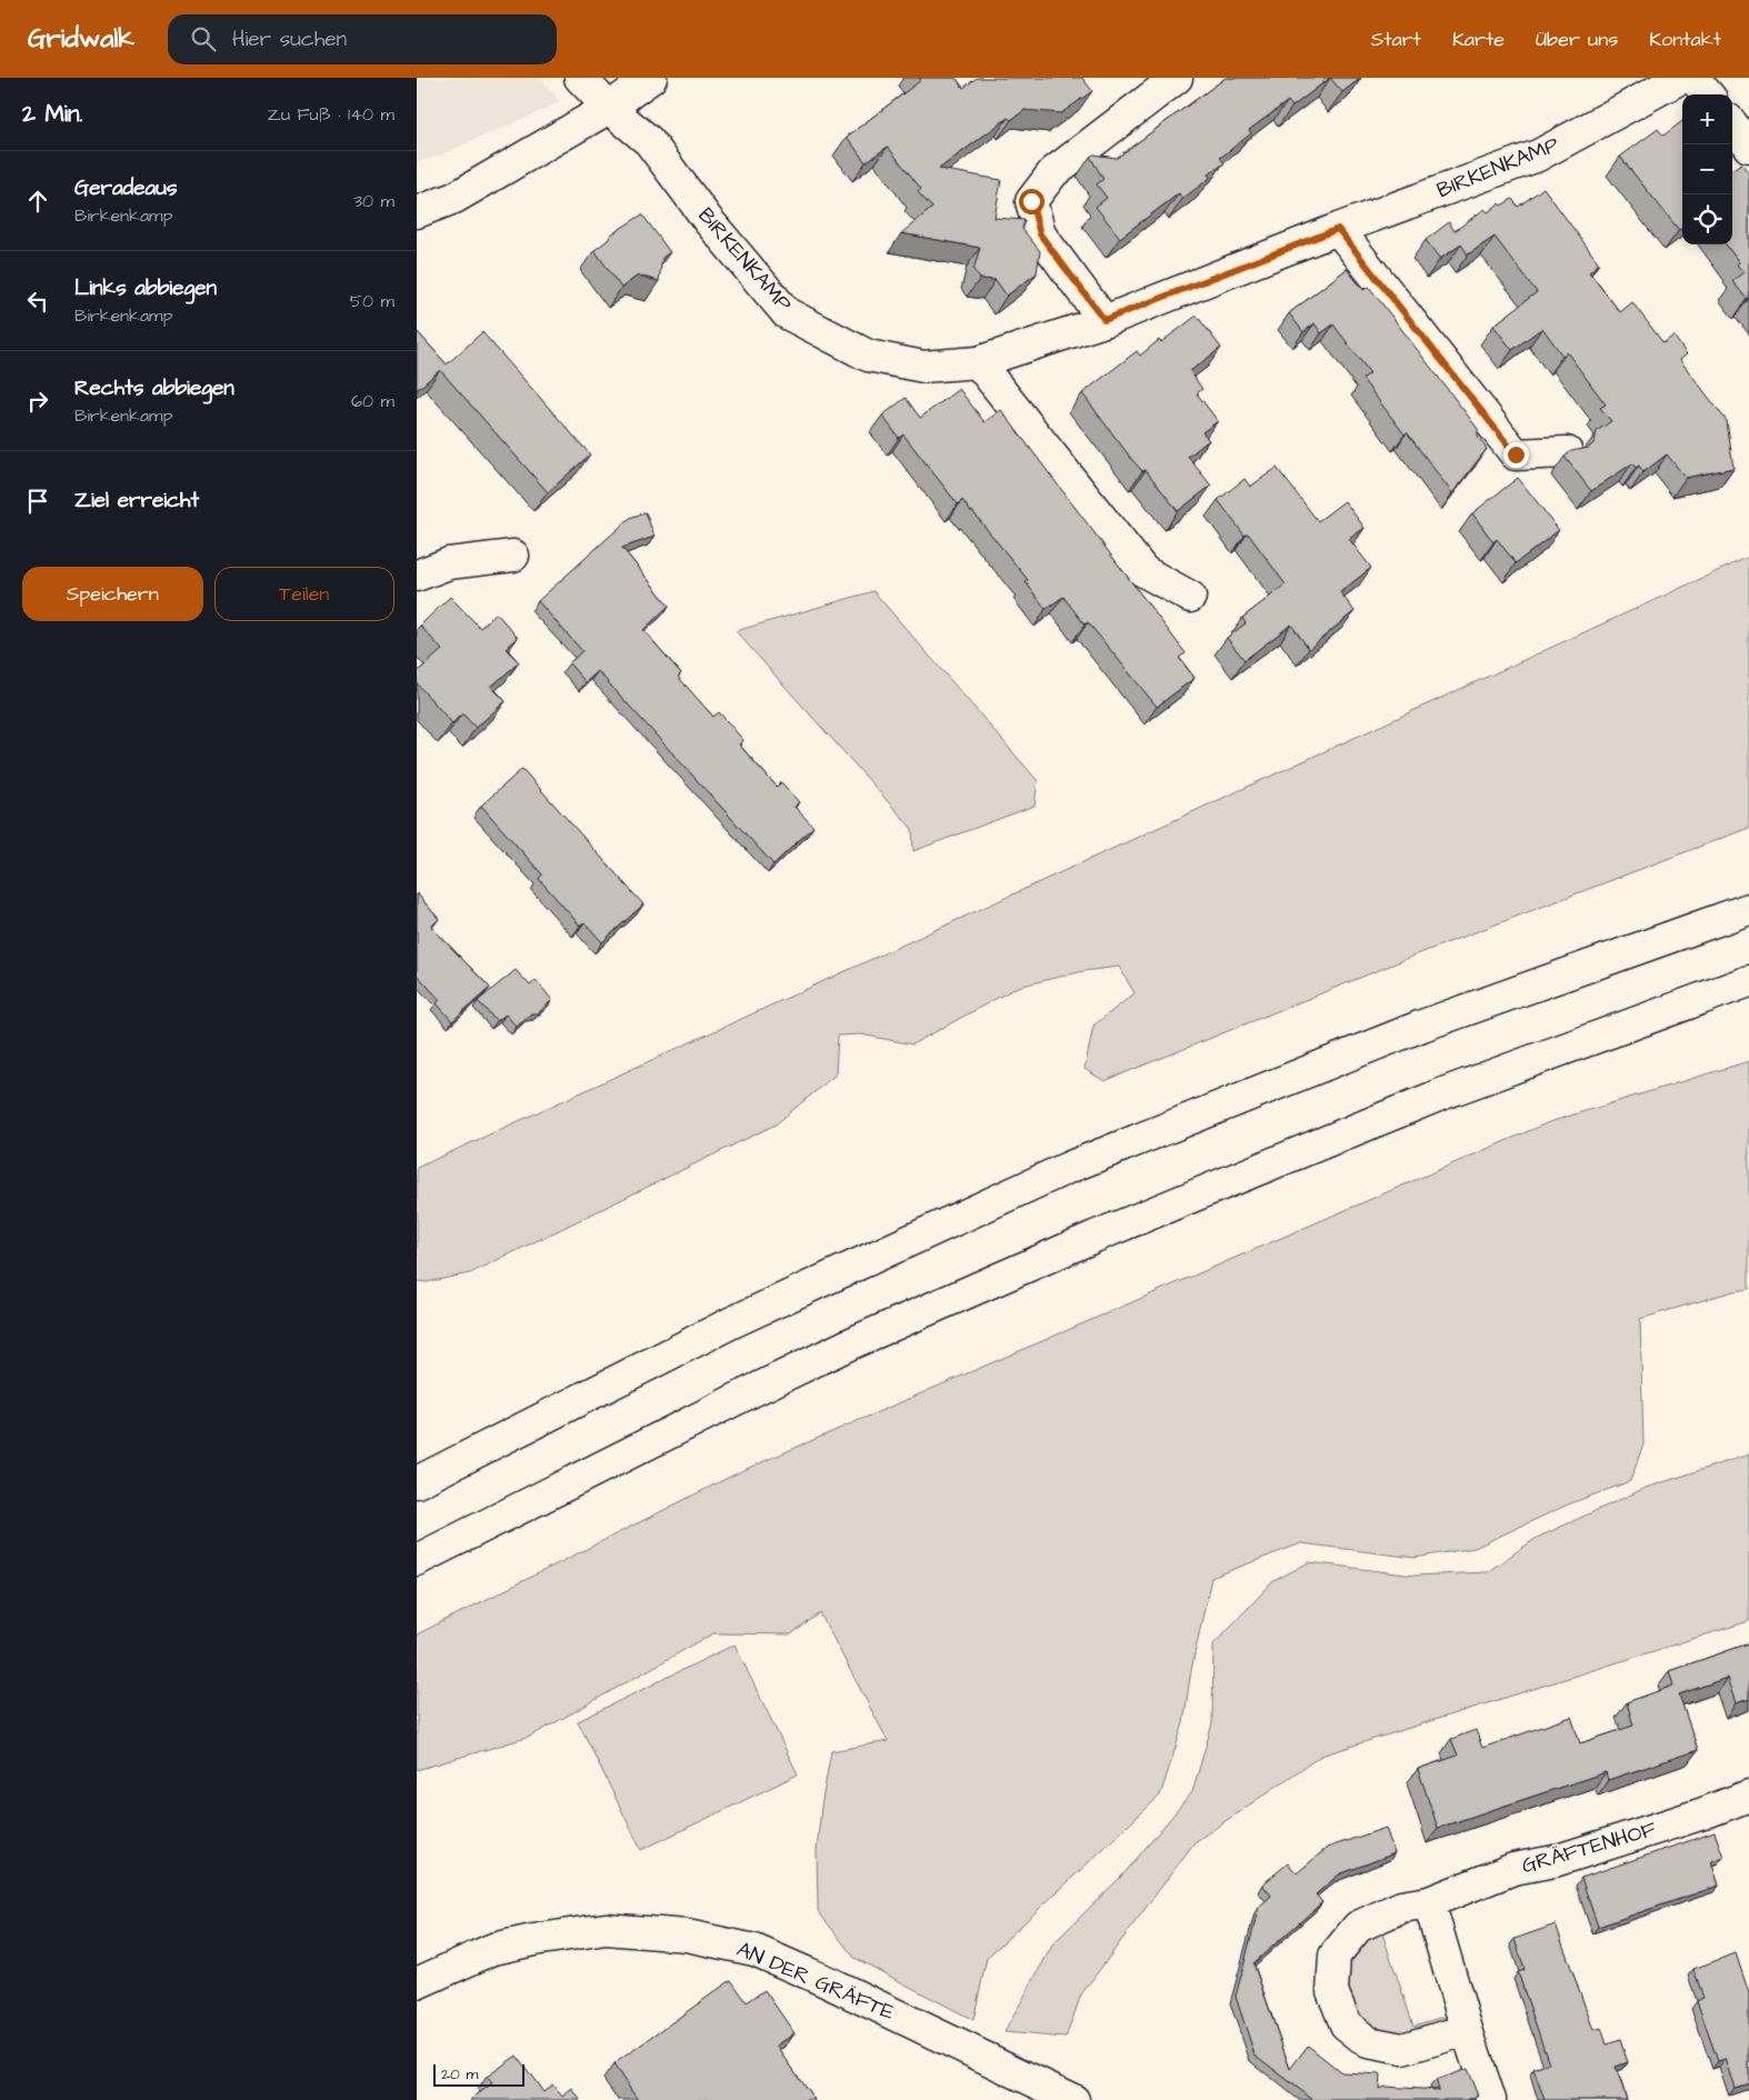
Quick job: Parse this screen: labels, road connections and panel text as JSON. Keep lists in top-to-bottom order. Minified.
{"streets":{"main road":["BIRKENKAMP","GRÄFTENHOF","AN DER GRÄFTE"]},"scale_bar":"20 m","page":{"header":"Gridwalk","search":"Hier suchen","nav":["Start","Karte","Über uns","Kontakt"],"heading":["2 Min.","Zu Fuß · 140 m"],"map_buttons":["+","−"],"list":[["Geradeaus","Birkenkamp","30 m"],["Links abbiegen","Birkenkamp","50 m"],["Rechts abbiegen","Birkenkamp","60 m"],"Ziel erreicht"],"buttons":["Speichern","Teilen"],"scale":"20 m"}}
